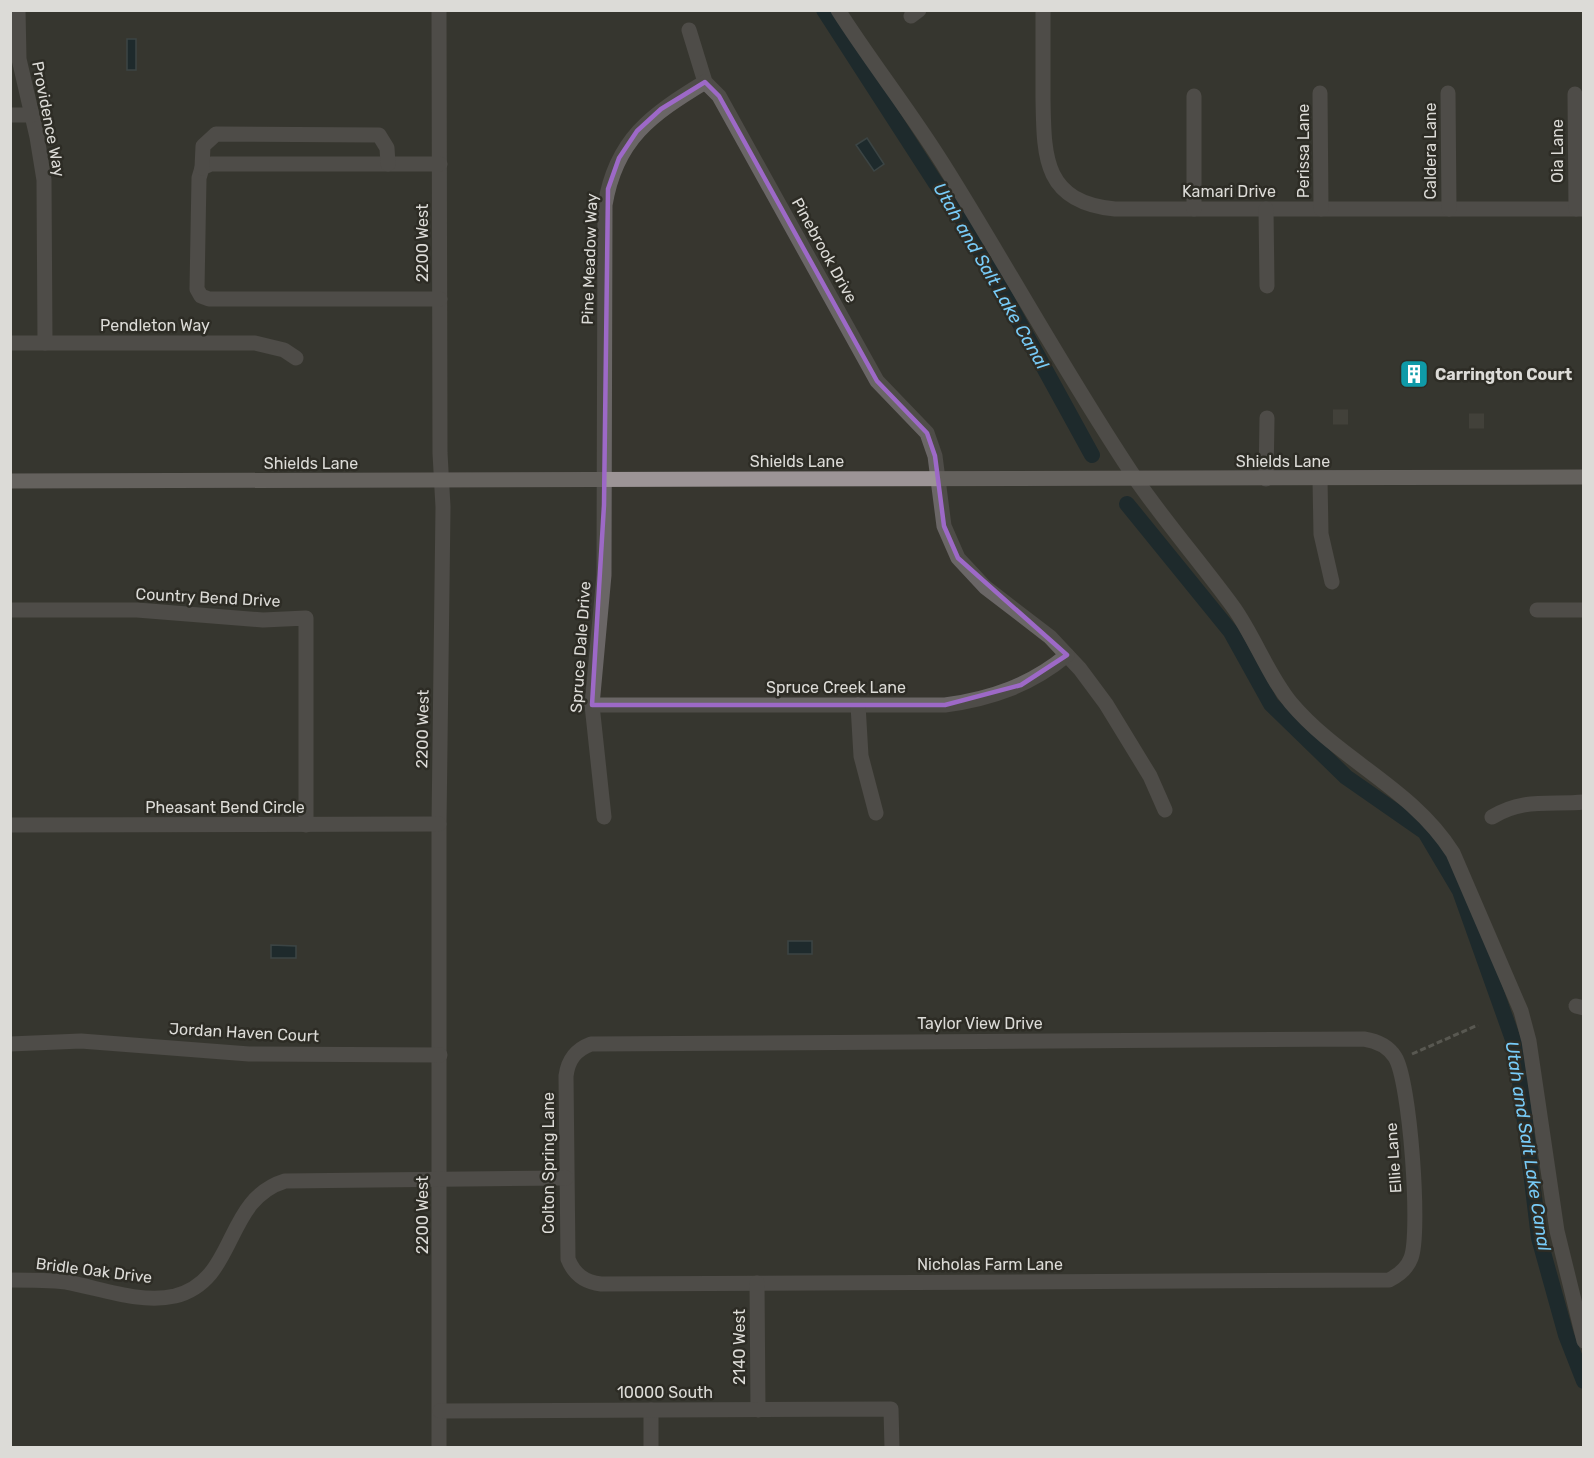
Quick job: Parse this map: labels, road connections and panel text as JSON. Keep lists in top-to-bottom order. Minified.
{"streets":{"main road":["Shields Lane"],"street":["Providence Way","Perissa Lane","Caldera Lane","Oia Lane","Kamari Drive","2200 West","Pinebrook Drive","Pine Meadow Way","Pendleton Way","Country Bend Drive","Spruce Dale Drive","Spruce Creek Lane","Pheasant Bend Circle","Taylor View Drive","Jordan Haven Court","Ellie Lane","Colton Spring Lane","Nicholas Farm Lane","Bridle Oak Drive","2140 West","10000 South"]},"crossings":[["Providence Way","Pendleton Way"],["Perissa Lane","Kamari Drive"],["Caldera Lane","Kamari Drive"],["Oia Lane","Kamari Drive"],["2200 West","Shields Lane"],["2200 West","Pheasant Bend Circle"],["2200 West","Jordan Haven Court"],["2200 West","Bridle Oak Drive"],["2200 West","10000 South"],["Pinebrook Drive","Pine Meadow Way"],["Pinebrook Drive","Shields Lane"],["Pinebrook Drive","Spruce Creek Lane"],["Pine Meadow Way","Shields Lane"],["Pine Meadow Way","Spruce Dale Drive"],["Shields Lane","Spruce Dale Drive"],["Country Bend Drive","Pheasant Bend Circle"],["Spruce Dale Drive","Spruce Creek Lane"],["Taylor View Drive","Ellie Lane"],["Taylor View Drive","Colton Spring Lane"],["Ellie Lane","Nicholas Farm Lane"],["Colton Spring Lane","Nicholas Farm Lane"],["Colton Spring Lane","Bridle Oak Drive"],["Nicholas Farm Lane","2140 West"],["2140 West","10000 South"]],"water":["Utah and Salt Lake Canal"],"places":{"building":["Carrington Court"]}}
